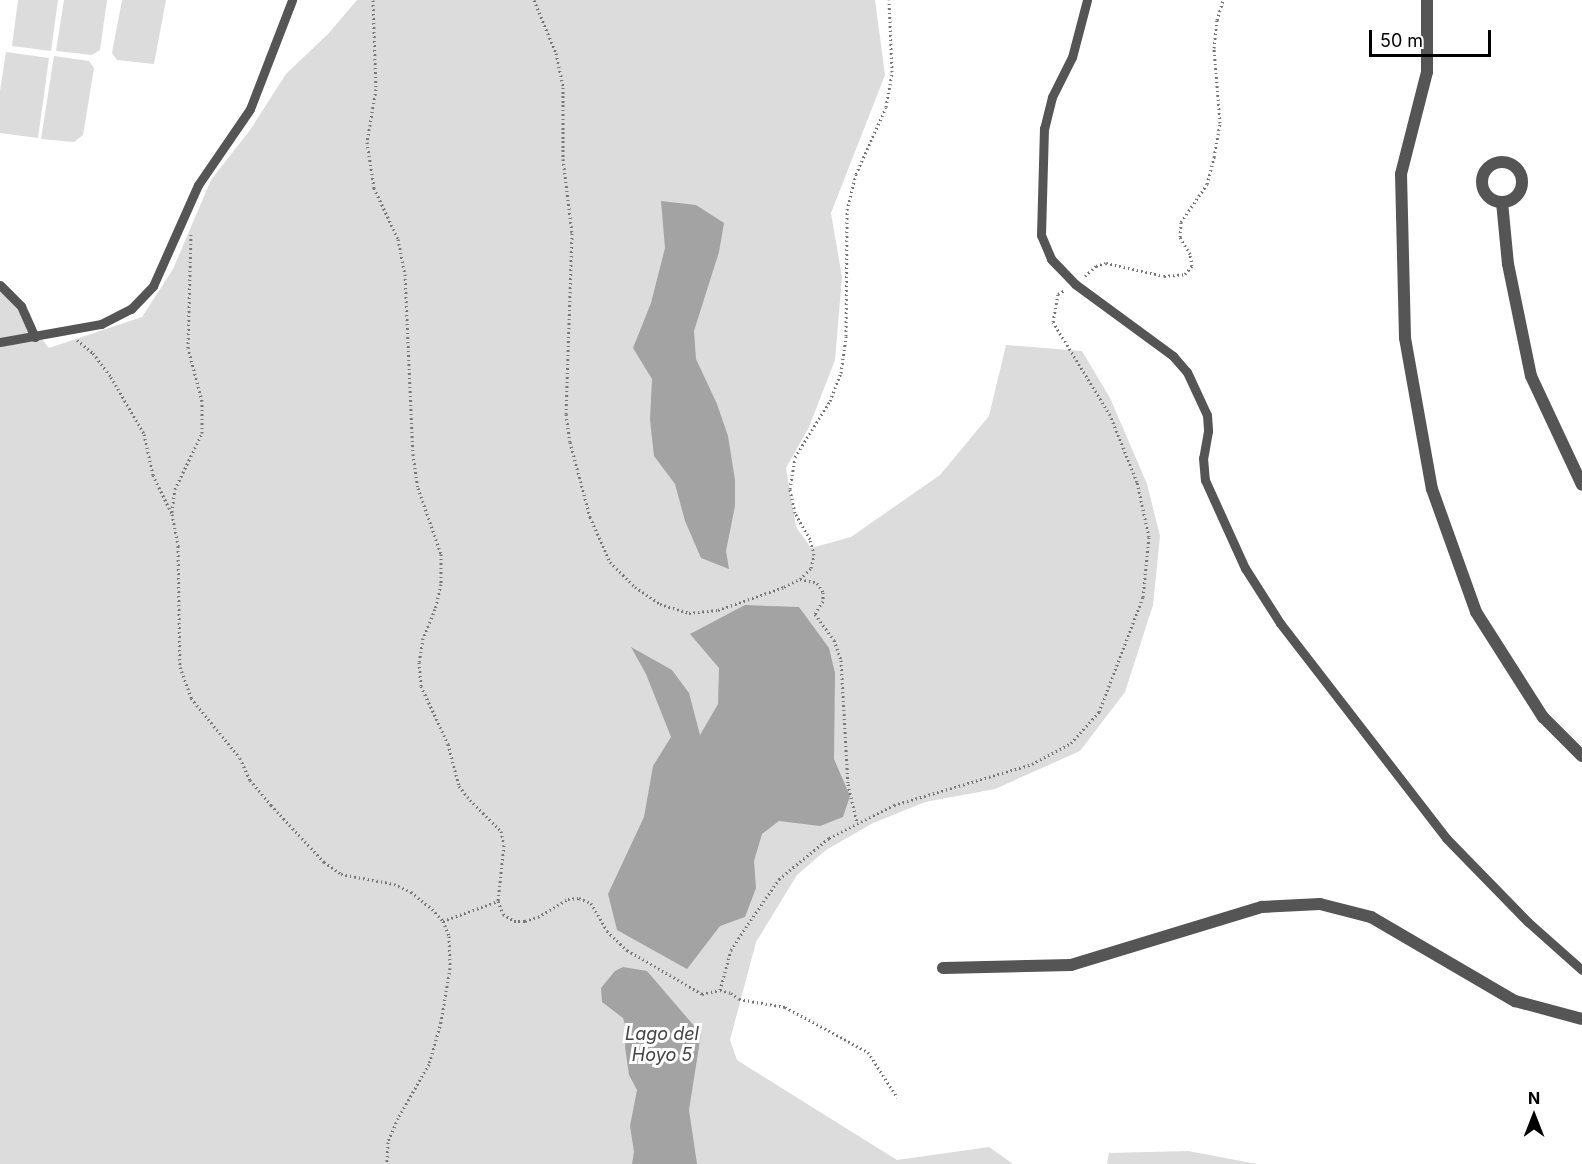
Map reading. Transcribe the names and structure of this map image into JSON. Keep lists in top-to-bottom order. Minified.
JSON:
{"water":["Lago del Hoyo 5"],"scale_bar":"50 m","north":"top"}
